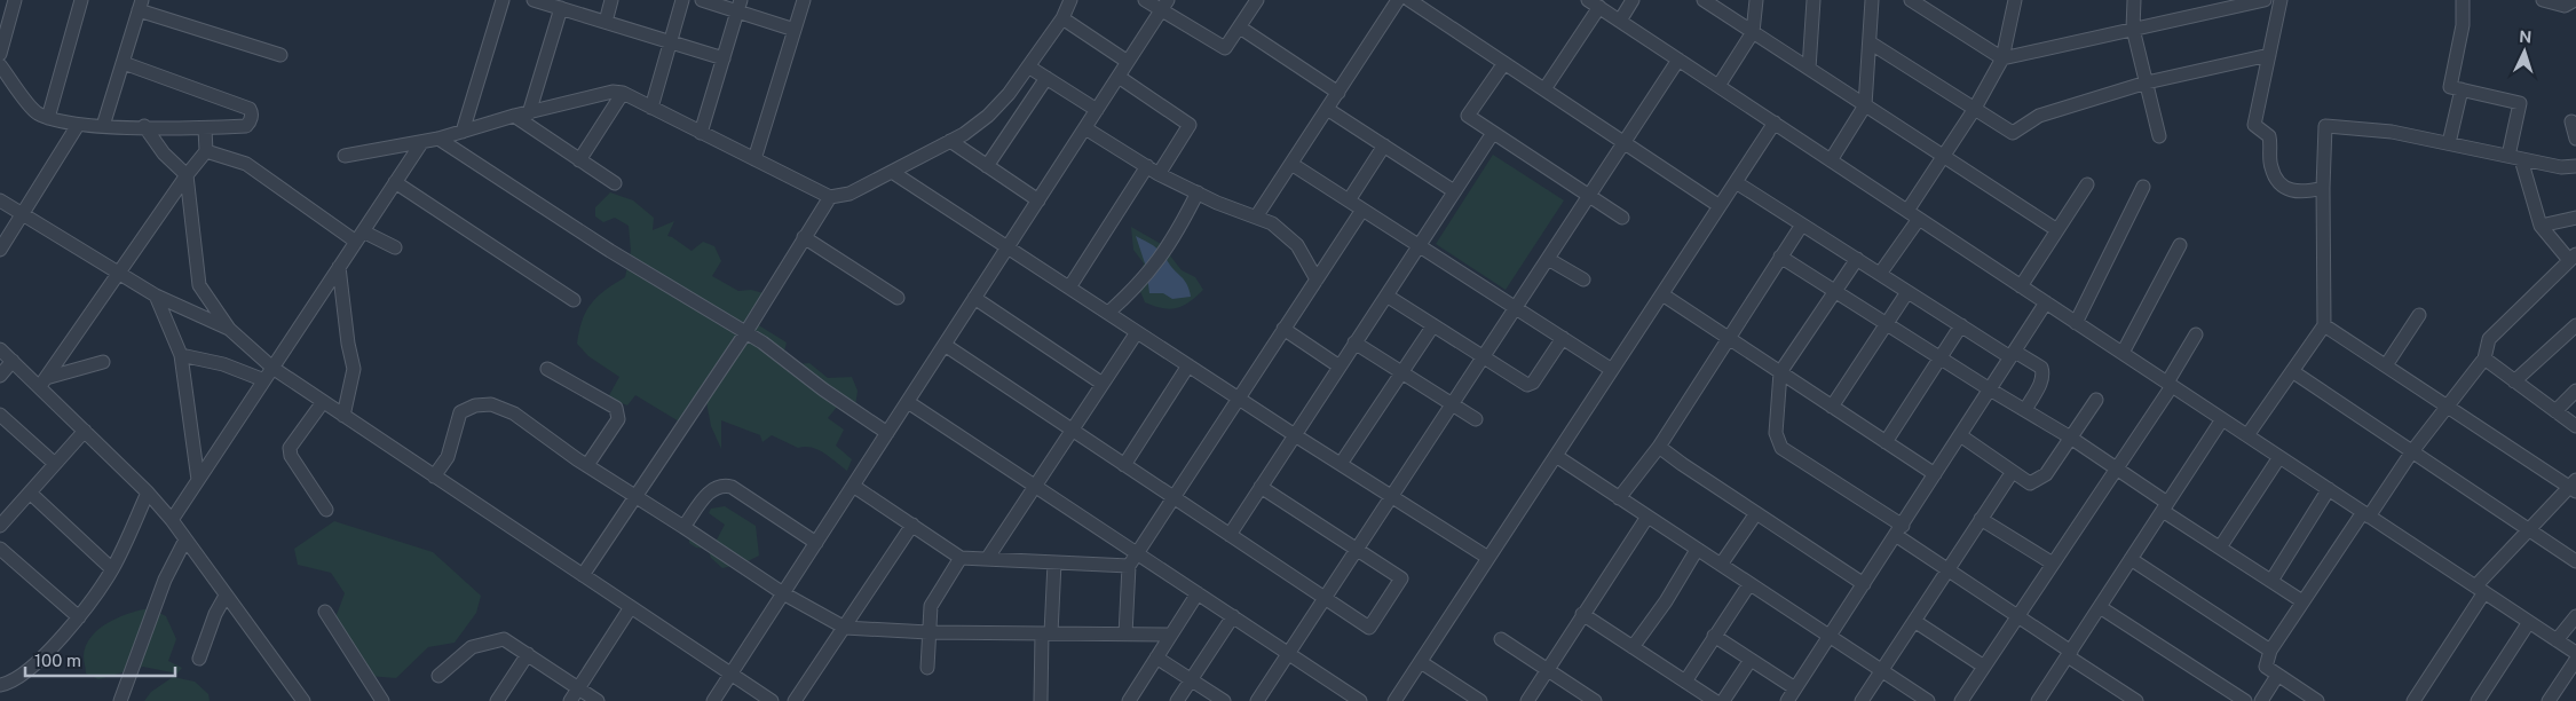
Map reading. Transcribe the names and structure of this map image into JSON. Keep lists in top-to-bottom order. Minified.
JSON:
{"scale_bar":"100 m","north":"top"}
